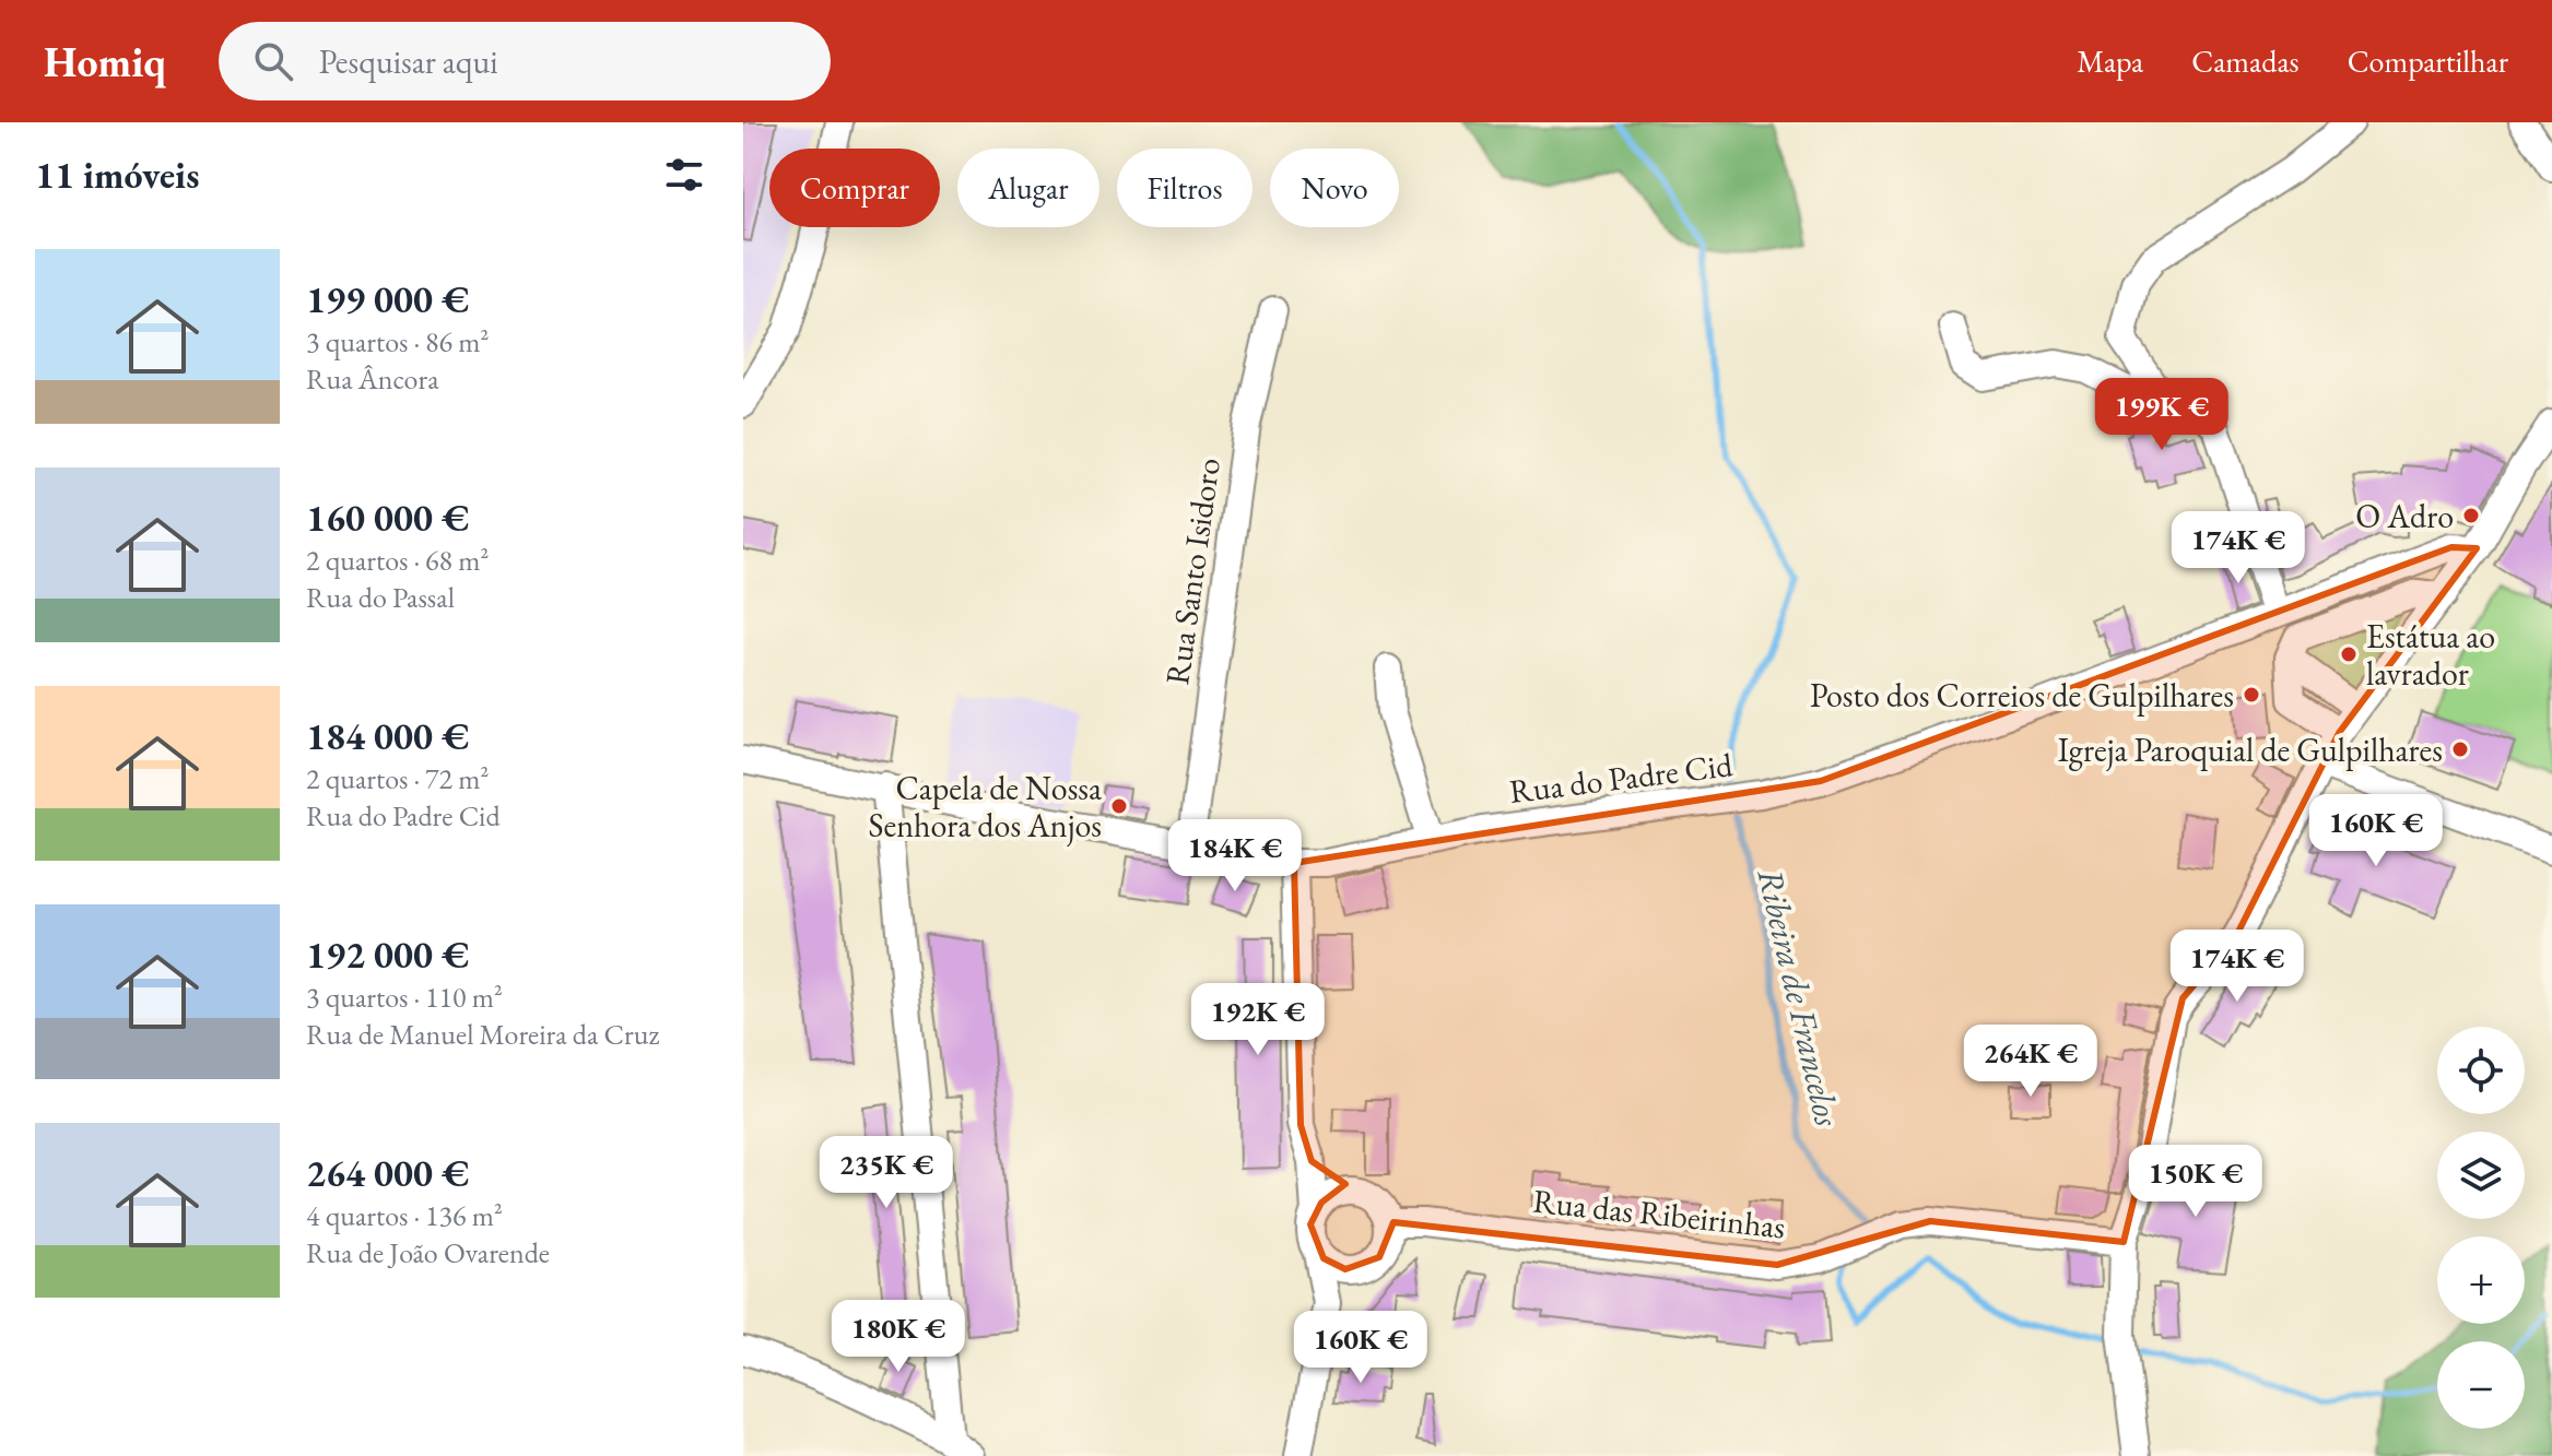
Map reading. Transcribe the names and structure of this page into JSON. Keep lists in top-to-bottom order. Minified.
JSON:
{"streets":{"street":["Rua Santo Isidoro","Rua do Padre Cid","Rua das Ribeirinhas"]},"crossings":[["Rua Santo Isidoro","Rua do Padre Cid"]],"water":["Ribeira de Francelos"],"places":["O Adro","Estátua ao lavrador","Posto dos Correios de Gulpilhares","Igreja Paroquial de Gulpilhares","Capela de Nossa Senhora dos Anjos"],"page":{"header":"Homiq","search":"Pesquisar aqui","nav":["Mapa","Camadas","Compartilhar"],"heading":"11 imóveis","chip":["Comprar","Alugar","Filtros","Novo"],"list":[{"name":"199 000 €","note":"3 quartos · 86 m² · Rua Âncora"},{"name":"160 000 €","note":"2 quartos · 68 m² · Rua do Passal"},{"name":"184 000 €","note":"2 quartos · 72 m² · Rua do Padre Cid"},{"name":"192 000 €","note":"3 quartos · 110 m² · Rua de Manuel Moreira da Cruz"},{"name":"264 000 €","note":"4 quartos · 136 m² · Rua de João Ovarende"}],"price":["199K €","174K €","160K €","184K €","174K €","192K €","264K €","235K €","150K €","180K €","160K €"],"map_buttons":["+","−"]}}
